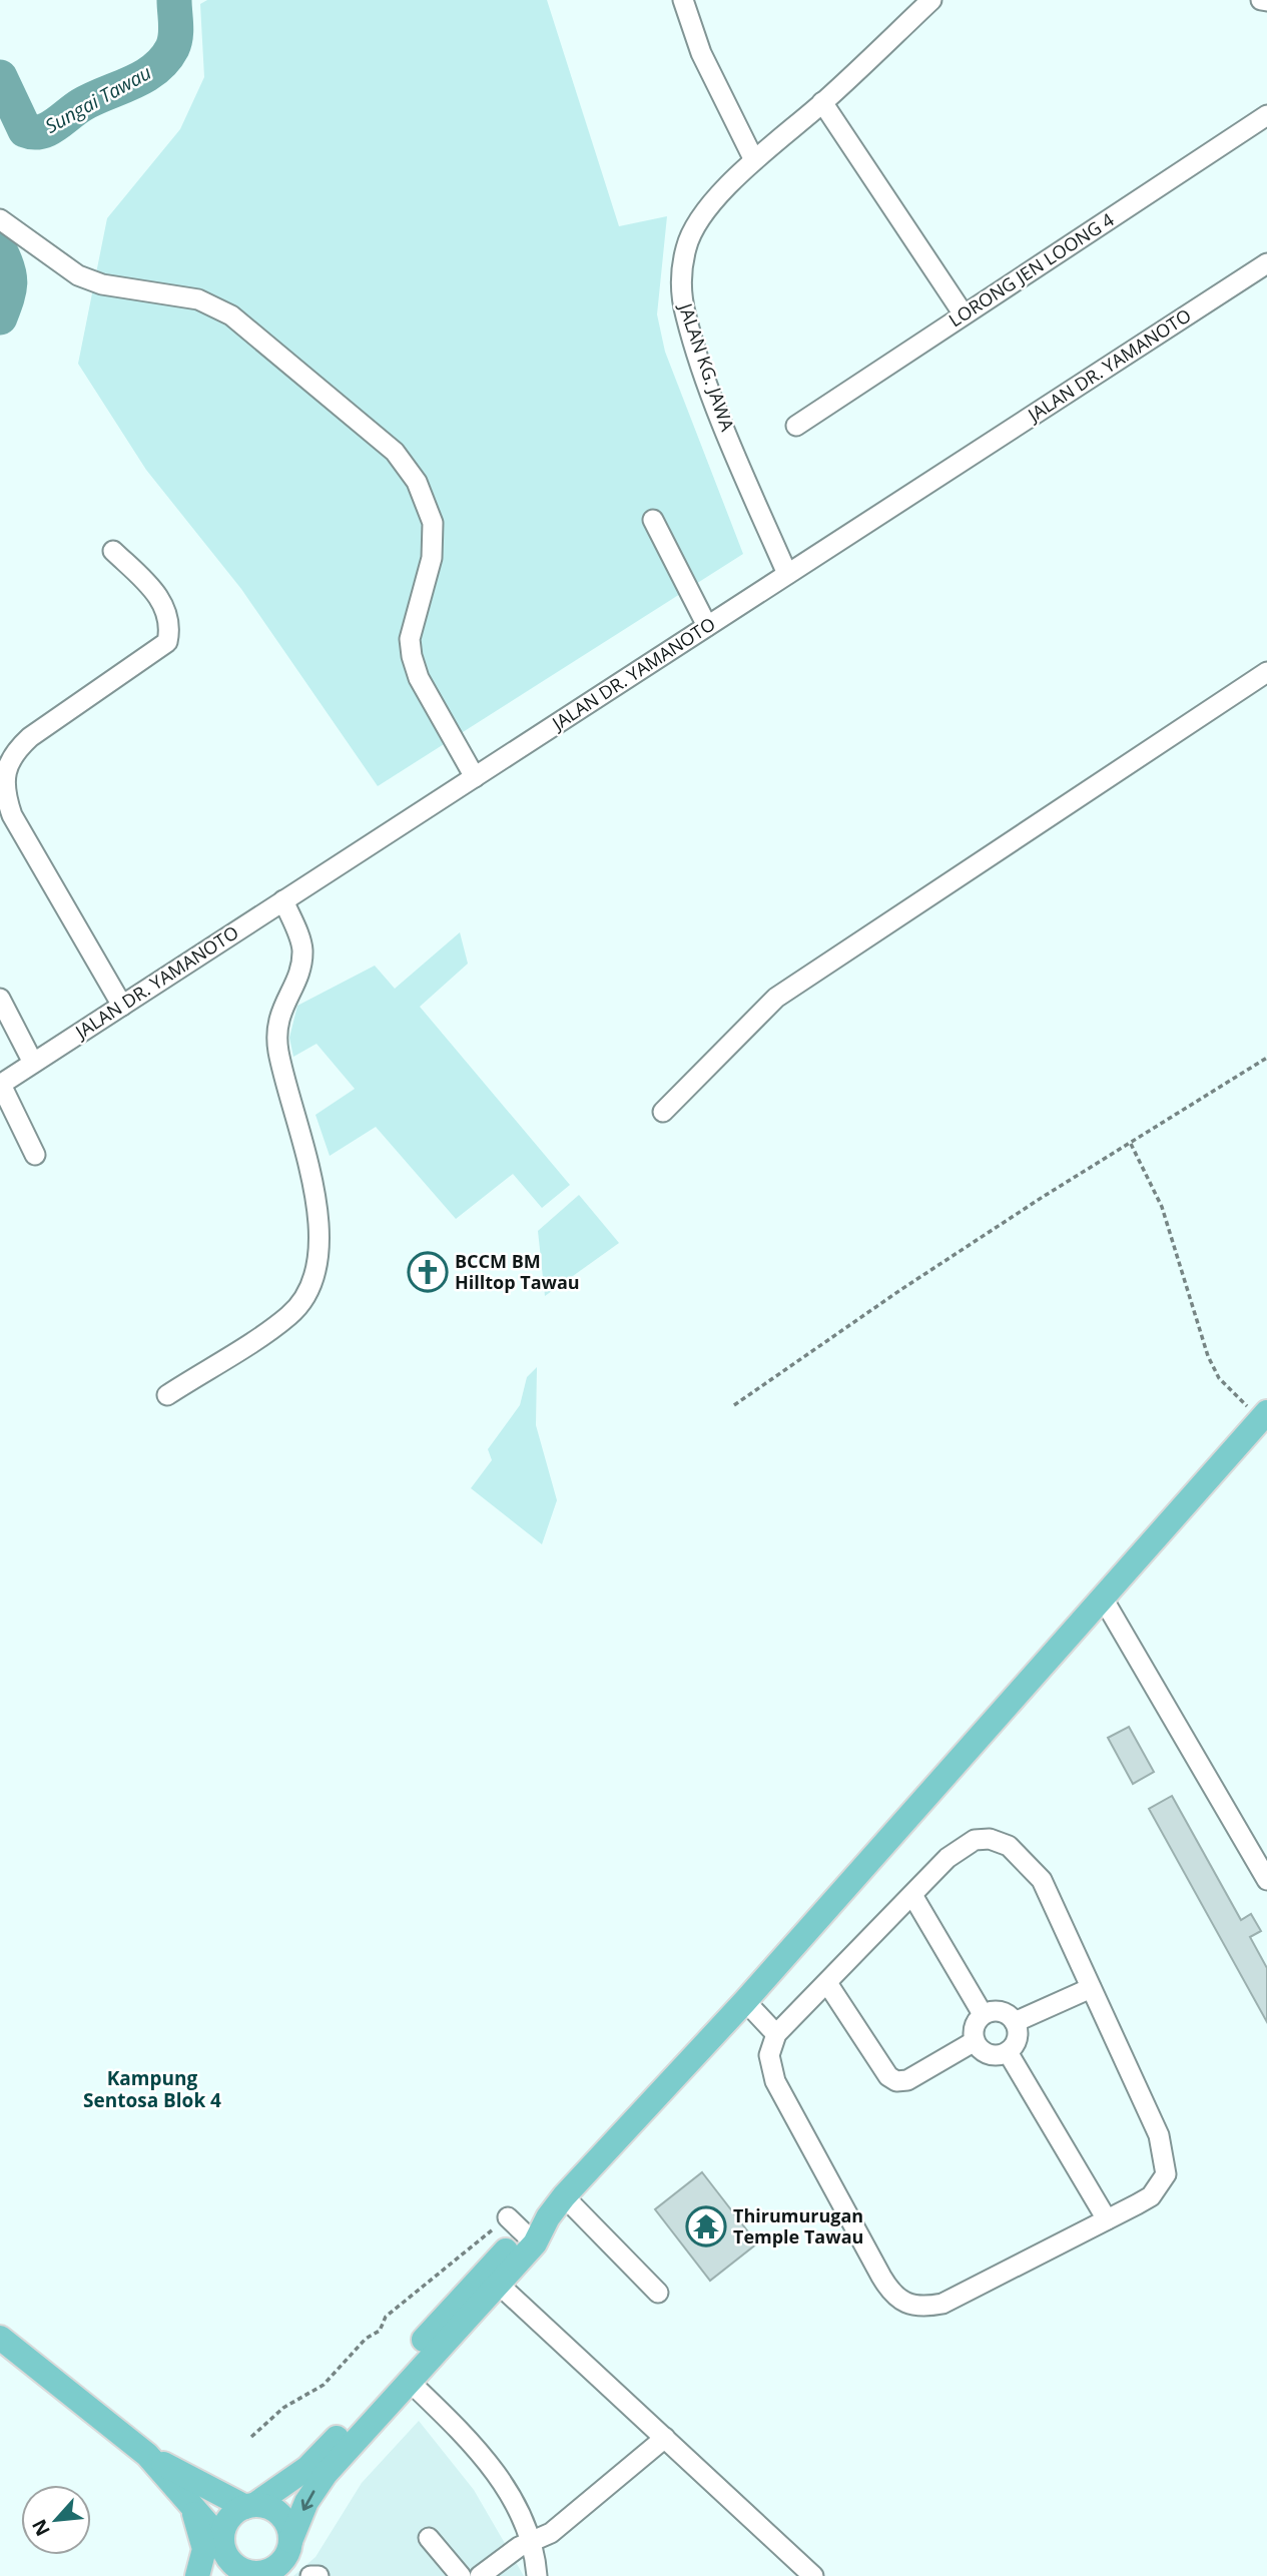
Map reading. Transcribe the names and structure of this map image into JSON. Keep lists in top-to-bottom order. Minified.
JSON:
{"streets":{"street":["LORONG JEN LOONG 4","JALAN DR. YAMANOTO","JALAN KG. JAWA"]},"crossings":[["JALAN DR. YAMANOTO","JALAN KG. JAWA"]],"districts":["Kampung Sentosa Blok 4"],"water":["Sungai Tawau"],"places":{"church":["BCCM BM Hilltop Tawau"],"temple":["Thirumurugan Temple Tawau"]},"north":"bottom left"}
